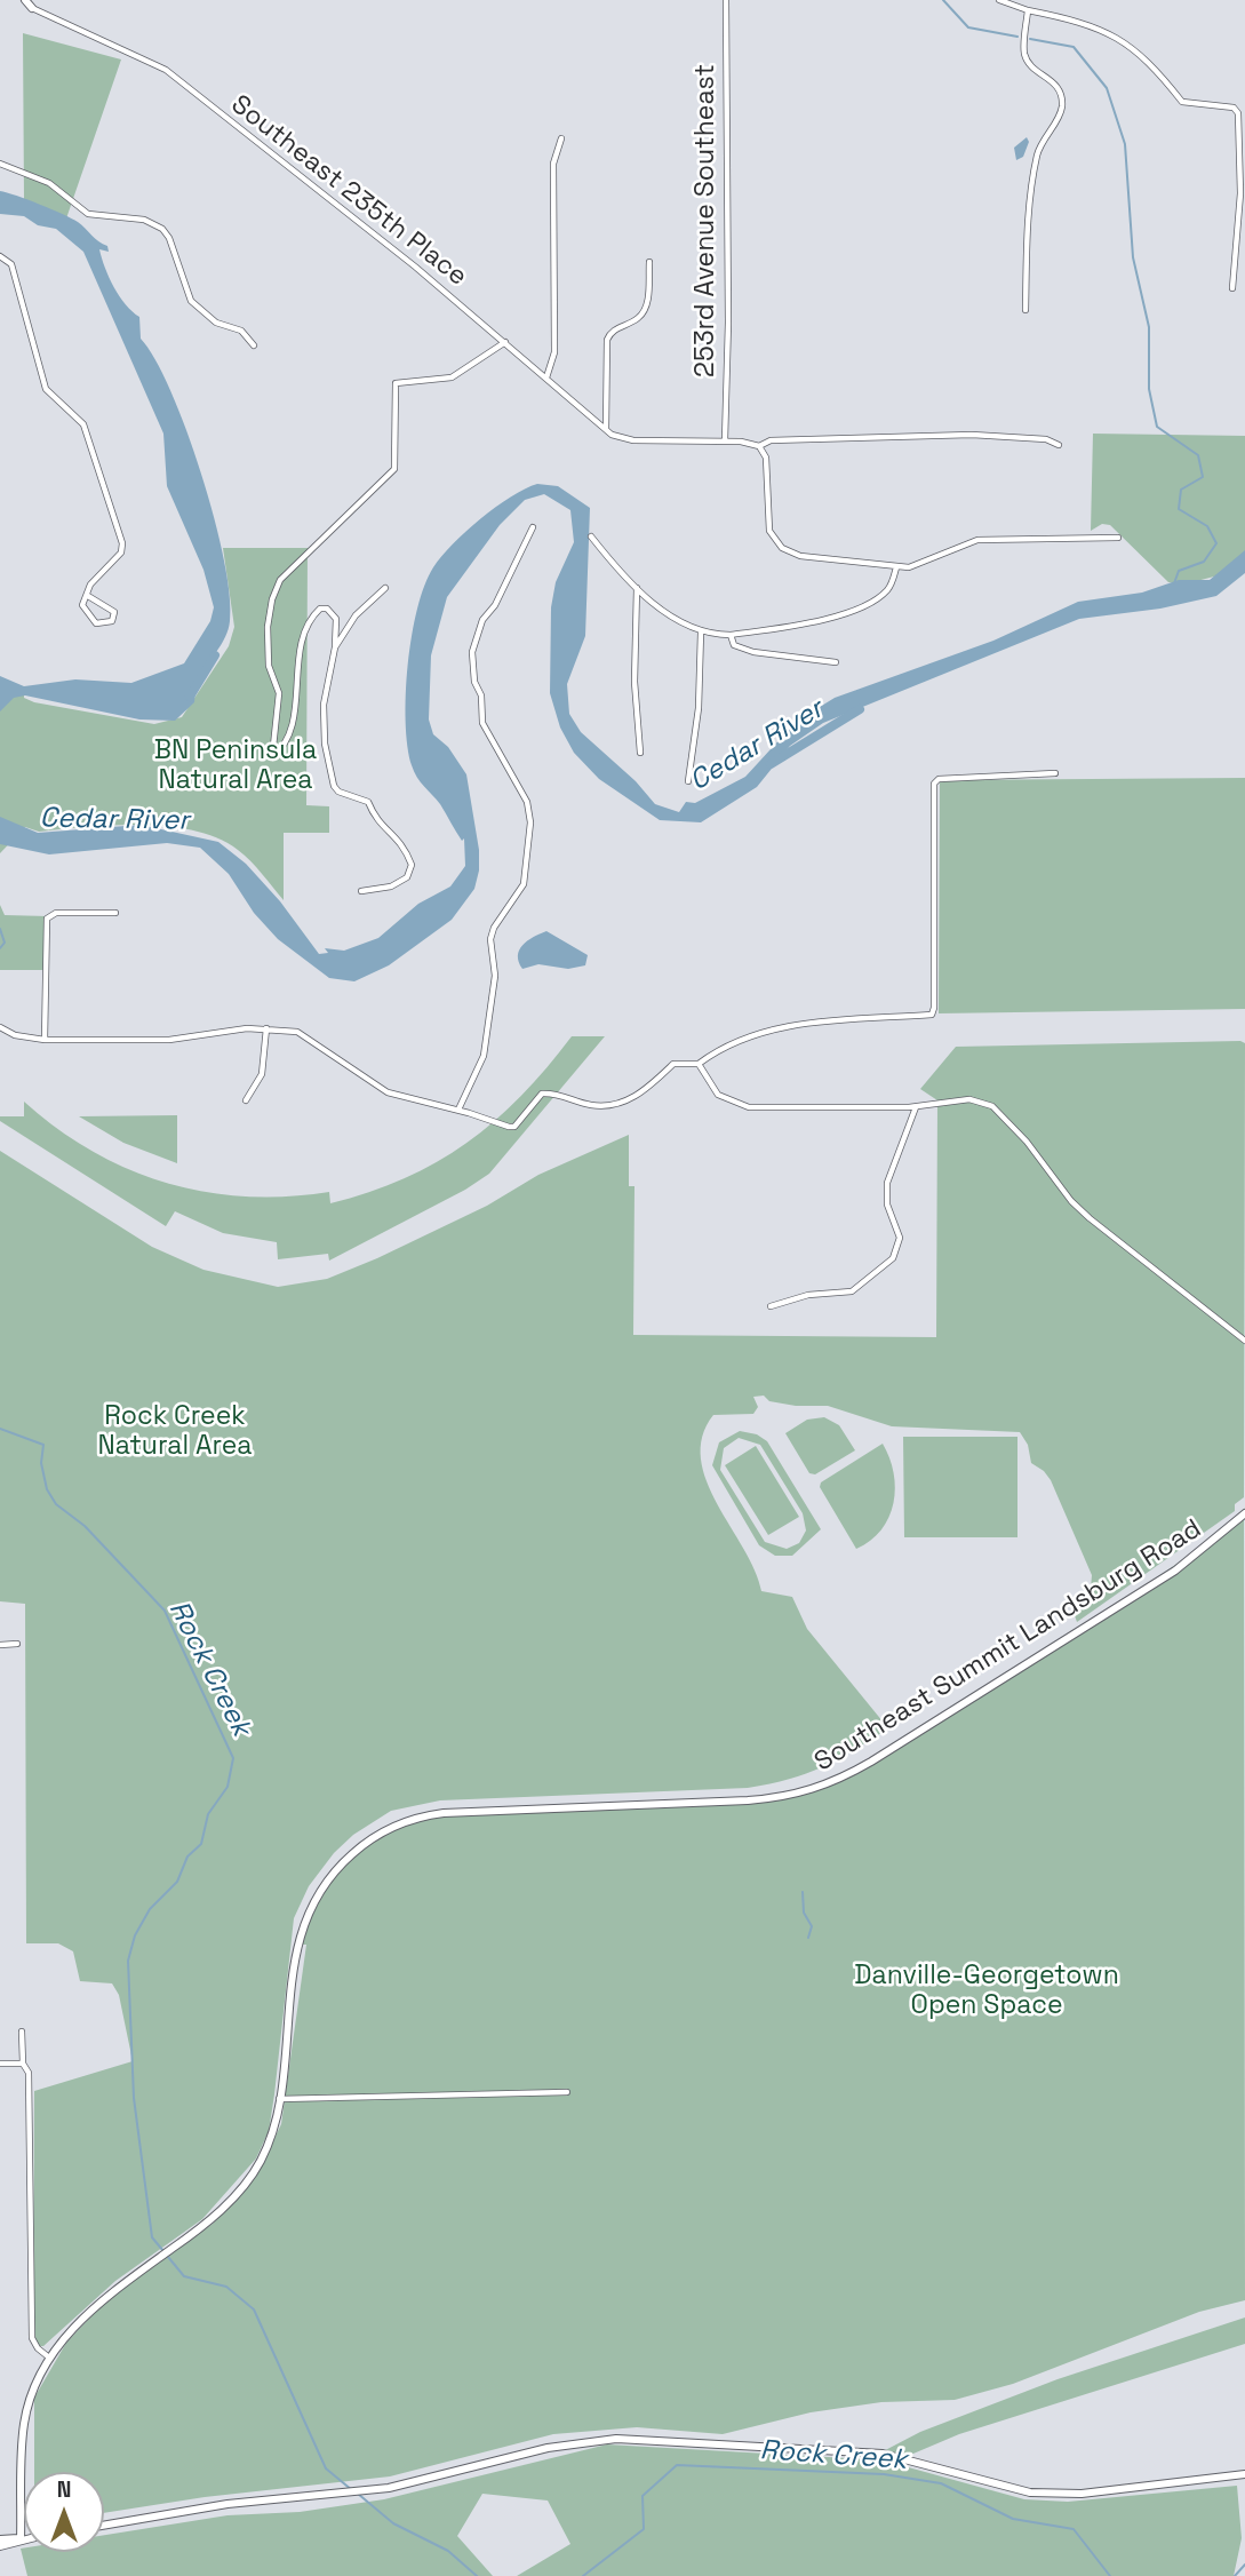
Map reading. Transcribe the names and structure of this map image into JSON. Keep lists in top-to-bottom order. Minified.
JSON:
{"streets":{"street":["Southeast 235th Place","253rd Avenue Southeast","Southeast Summit Landsburg Road"]},"crossings":[["Southeast 235th Place","253rd Avenue Southeast"]],"water":["Cedar River","Rock Creek"],"parks":["BN Peninsula Natural Area","Rock Creek Natural Area","Danville-Georgetown Open Space"],"north":"top"}
